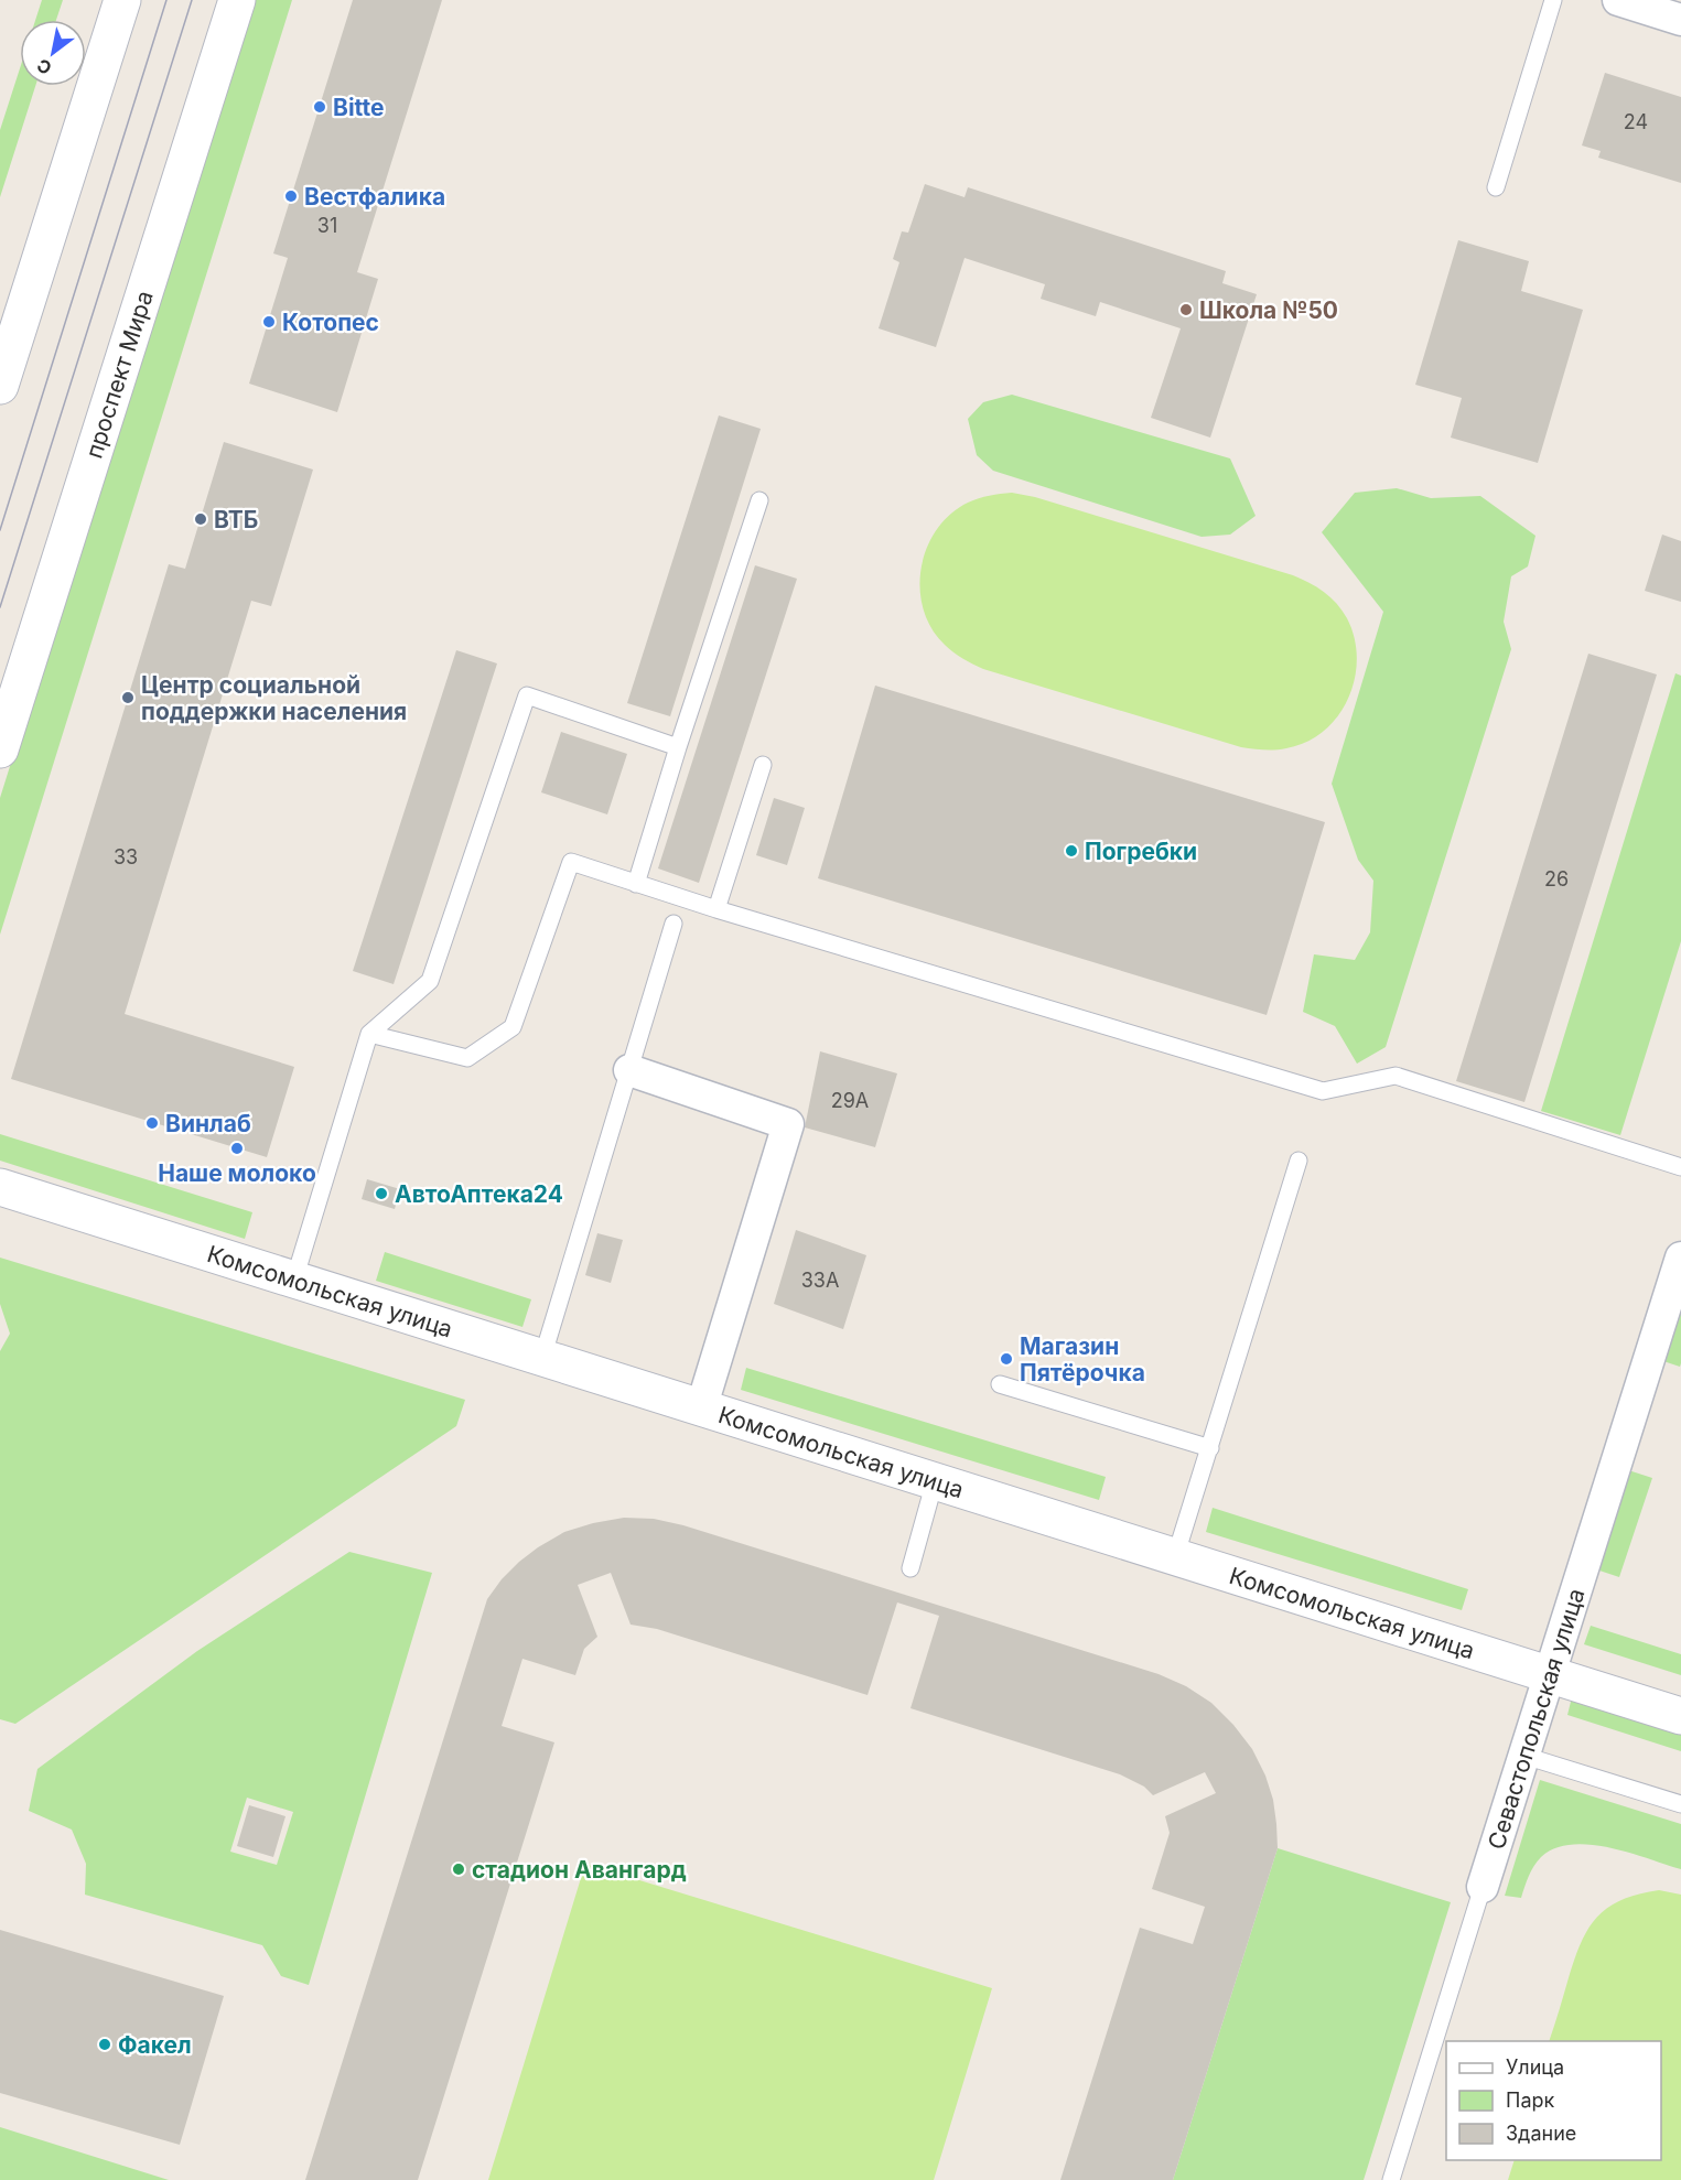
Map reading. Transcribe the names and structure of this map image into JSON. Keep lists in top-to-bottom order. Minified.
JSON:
{"streets":{"street":["проспект Мира","Комсомольская улица","Севастопольская улица"]},"crossings":[["Комсомольская улица","Севастопольская улица"]],"places":["Bitte","Вестфалика","Школа №50","Котопес","ВТБ","Центр социальной поддержки населения","Погребки","Винлаб","Наше молоко","АвтоАптека24","Магазин Пятёрочка","стадион Авангард","Факел"],"house_numbers":["24","31","33","26","29А","33А"],"legend":["Улица","Парк","Здание"],"north":"bottom left"}
